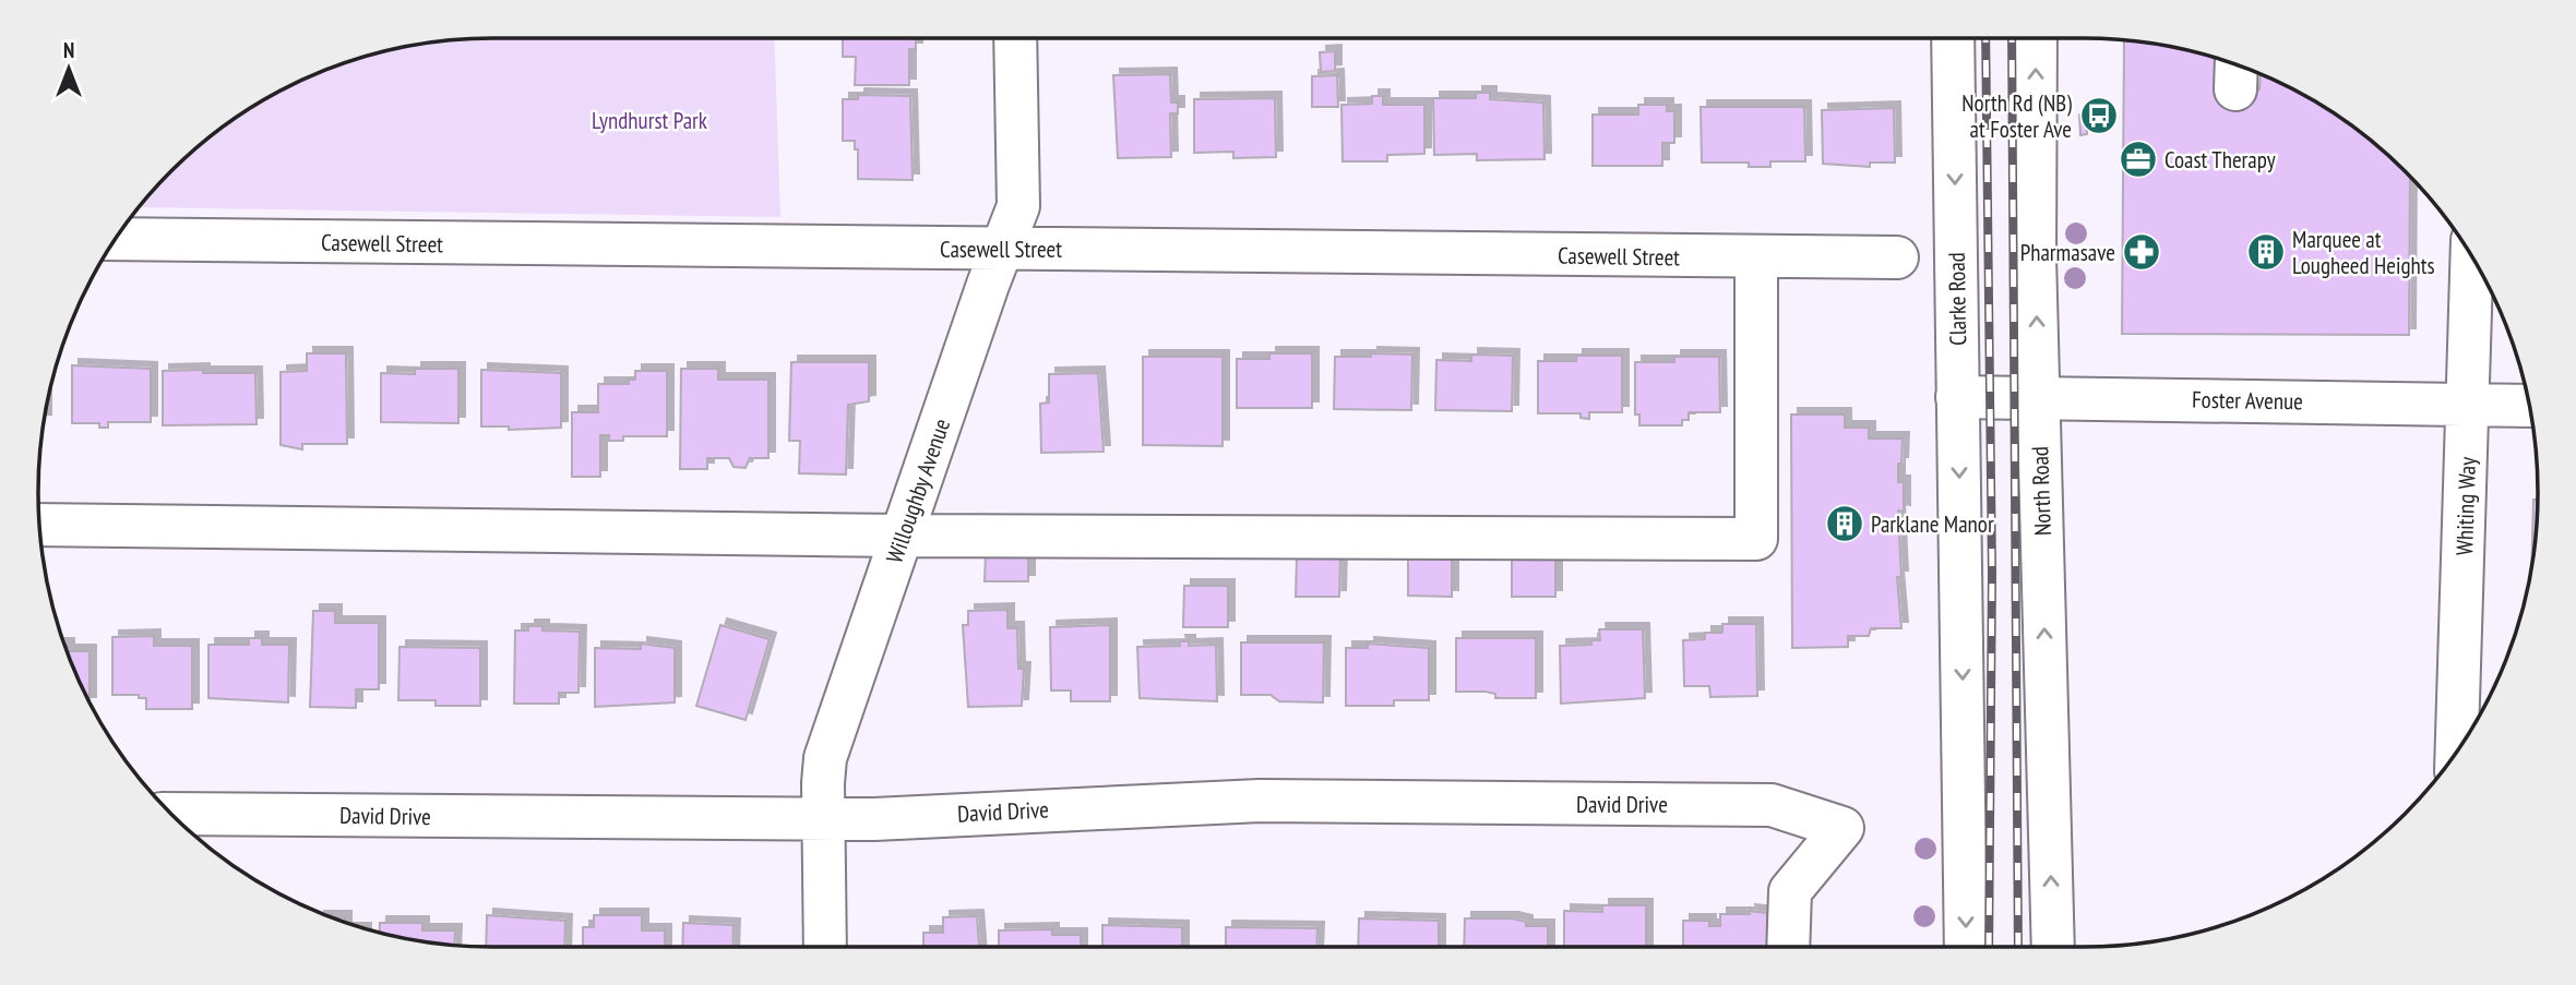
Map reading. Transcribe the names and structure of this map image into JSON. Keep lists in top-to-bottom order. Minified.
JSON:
{"streets":{"street":["Casewell Street","Clarke Road","Foster Avenue","Willoughby Avenue","North Road","Whiting Way","David Drive"]},"crossings":[["Casewell Street","Willoughby Avenue"],["Clarke Road","Foster Avenue"],["Foster Avenue","North Road"],["Foster Avenue","Whiting Way"],["Willoughby Avenue","David Drive"]],"one_way":["Clarke Road","North Road"],"parks":["Lyndhurst Park"],"places":{"bus stop":["North Rd (NB) at Foster Ave"],"office":["Coast Therapy"],"pharmacy":["Pharmasave"],"building":["Marquee at Lougheed Heights","Parklane Manor"]},"north":"top"}
